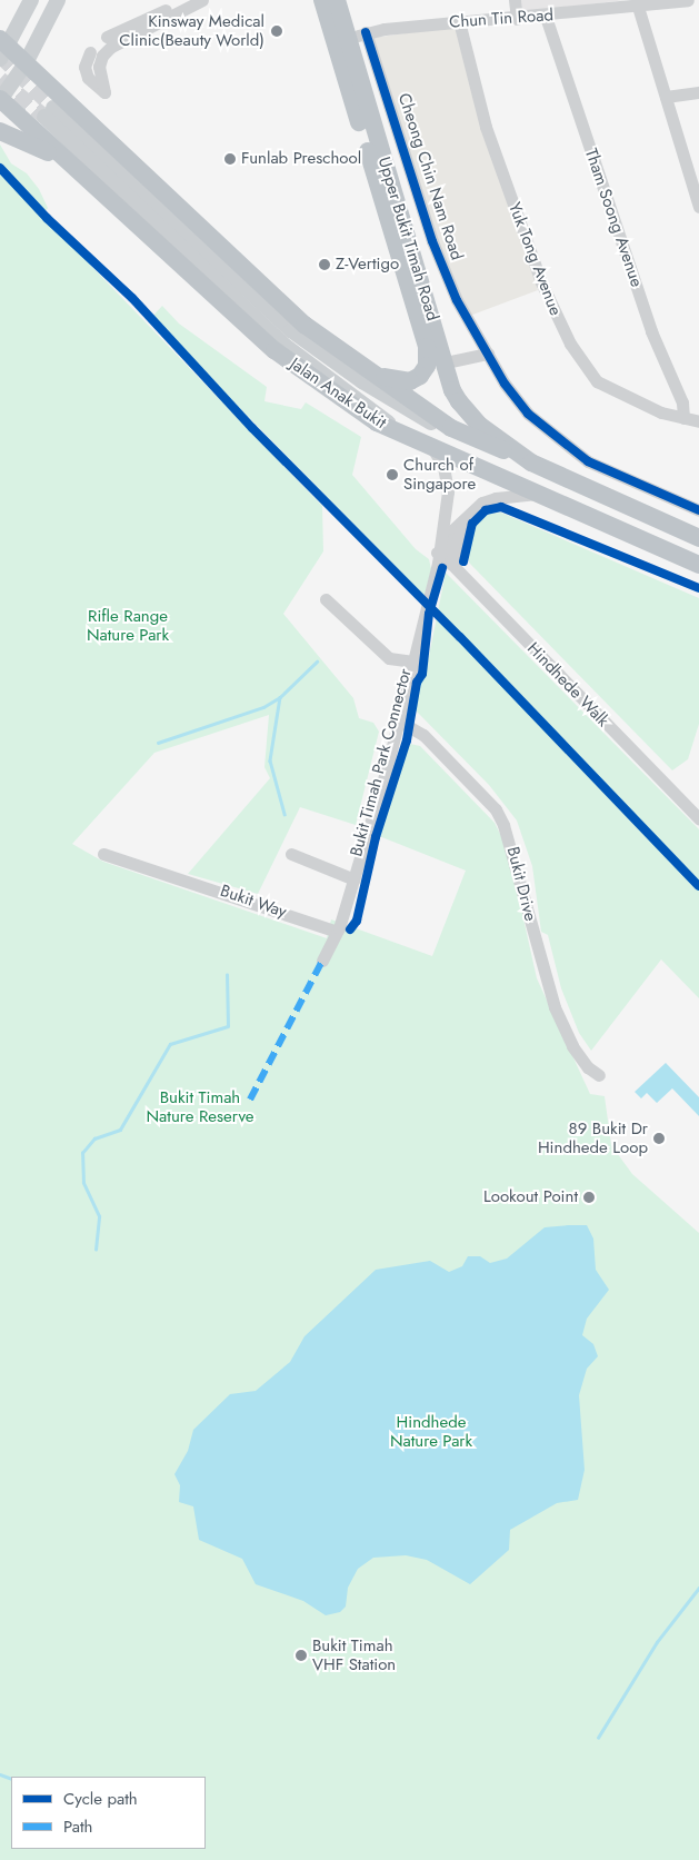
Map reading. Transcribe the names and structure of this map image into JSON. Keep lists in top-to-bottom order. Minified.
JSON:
{"streets":{"highway":["Upper Bukit Timah Road","Jalan Anak Bukit"],"street":["Chun Tin Road","Cheong Chin Nam Road","Tham Soong Avenue","Yuk Tong Avenue","Hindhede Walk","Bukit Drive","Bukit Way"],"cycle path":["Bukit Timah Park Connector"]},"crossings":[["Chun Tin Road","Cheong Chin Nam Road"],["Chun Tin Road","Tham Soong Avenue"],["Chun Tin Road","Upper Bukit Timah Road"],["Chun Tin Road","Yuk Tong Avenue"],["Tham Soong Avenue","Yuk Tong Avenue"],["Upper Bukit Timah Road","Jalan Anak Bukit"]],"parks":["Rifle Range Nature Park","Bukit Timah Nature Reserve","Hindhede Nature Park"],"places":["Kinsway Medical Clinic(Beauty World)","Funlab Preschool","Z-Vertigo","Church of Singapore","89 Bukit Dr Hindhede Loop","Lookout Point","Bukit Timah VHF Station"],"legend":["Cycle path","Path"]}
